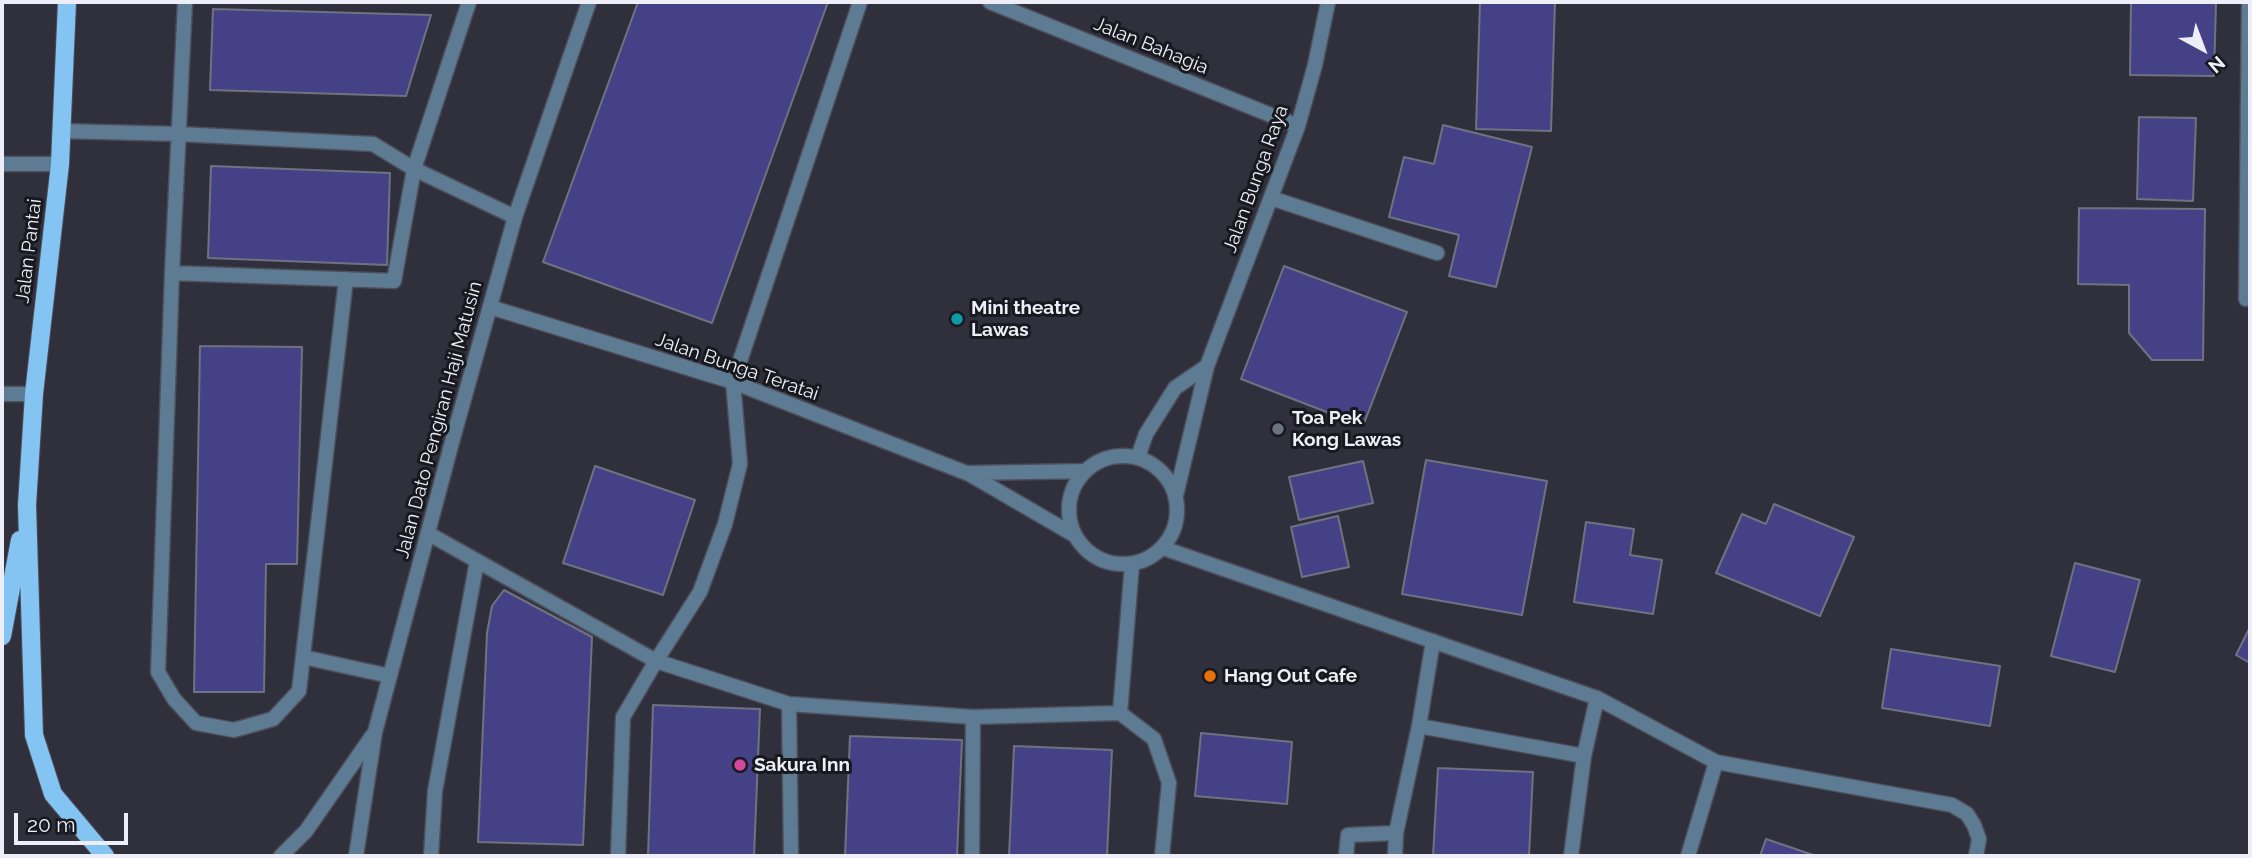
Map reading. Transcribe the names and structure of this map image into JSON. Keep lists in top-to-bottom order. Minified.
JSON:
{"streets":{"main road":["Jalan Pantai"],"street":["Jalan Bahagia","Jalan Bunga Raya","Jalan Bunga Teratai","Jalan Dato Pengiran Haji Matusin"]},"crossings":[["Jalan Bahagia","Jalan Bunga Raya"],["Jalan Bunga Teratai","Jalan Dato Pengiran Haji Matusin"]],"places":["Mini theatre Lawas","Toa Pek Kong Lawas","Hang Out Cafe","Sakura Inn"],"scale_bar":"20 m","north":"bottom right"}
